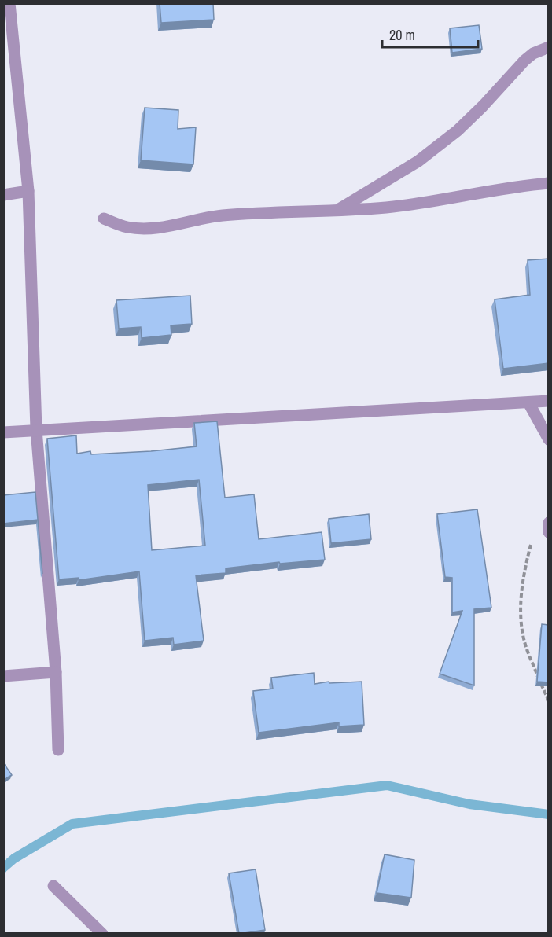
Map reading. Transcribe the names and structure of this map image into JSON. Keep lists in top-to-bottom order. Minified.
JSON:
{"scale_bar":"20 m"}
